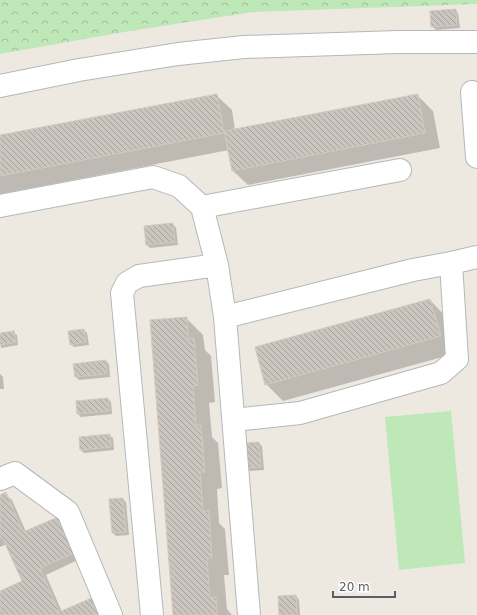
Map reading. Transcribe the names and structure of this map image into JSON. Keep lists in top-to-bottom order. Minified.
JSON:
{"scale_bar":"20 m"}
